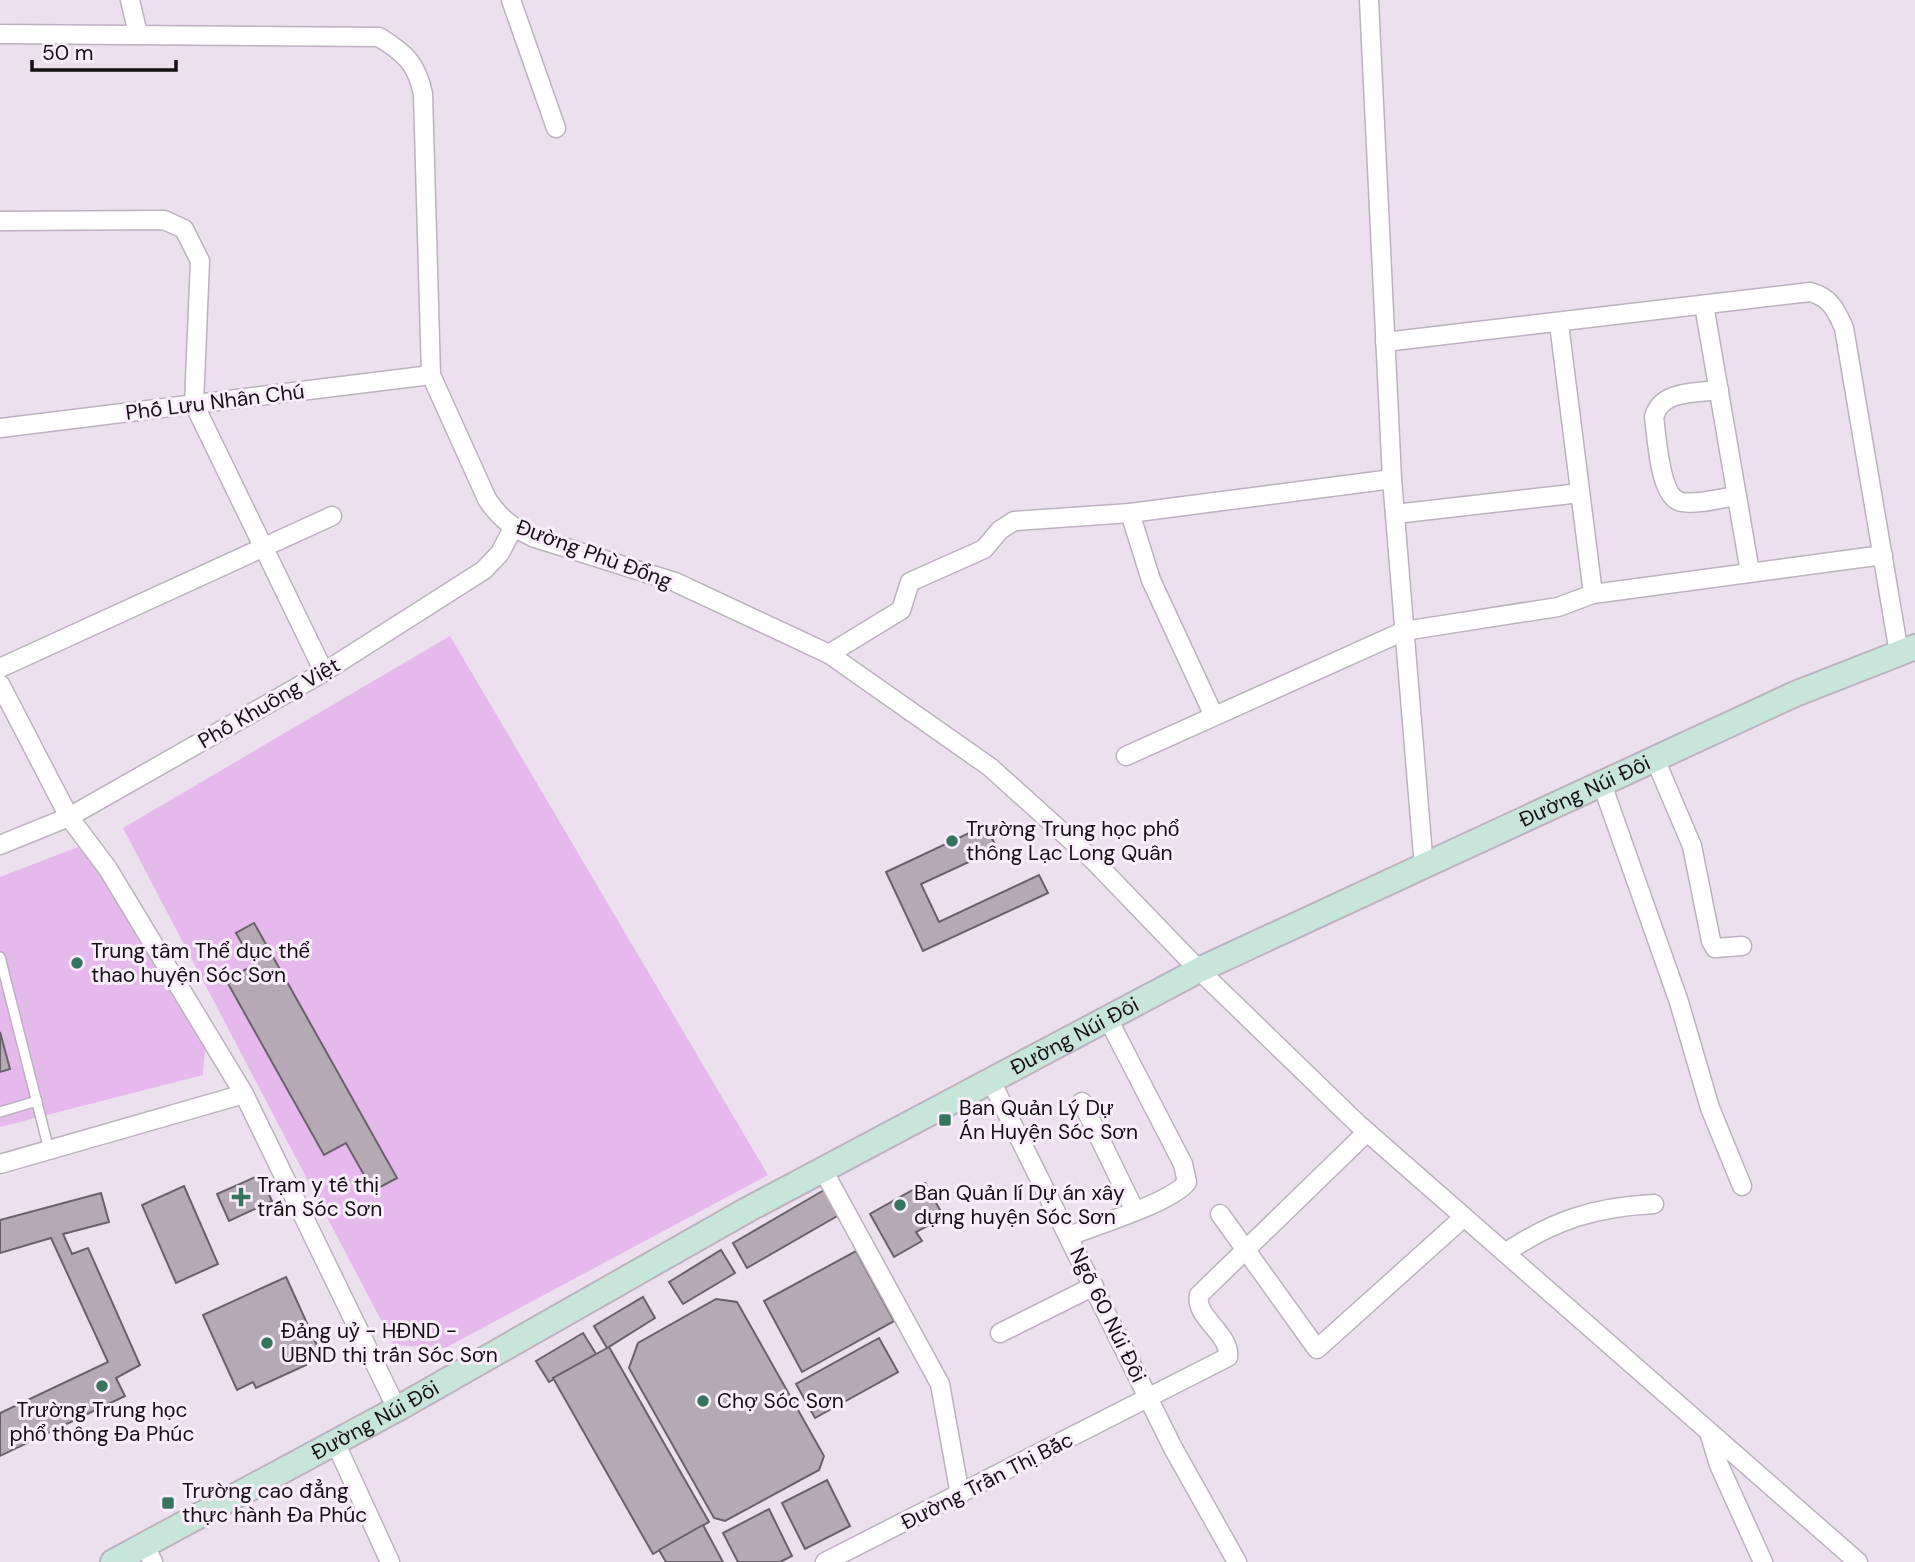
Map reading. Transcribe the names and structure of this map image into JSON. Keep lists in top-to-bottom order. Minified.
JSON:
{"streets":{"main road":["Đường Núi Đôi"],"street":["Phố Lưu Nhân Chú","Đường Phù Đổng","Phố Khuông Việt","Ngõ 60 Núi Đôi","Đường Trần Thị Bắc"]},"crossings":[["Phố Lưu Nhân Chú","Đường Phù Đổng"],["Đường Phù Đổng","Phố Khuông Việt"],["Đường Phù Đổng","Đường Núi Đôi"],["Đường Núi Đôi","Ngõ 60 Núi Đôi"],["Ngõ 60 Núi Đôi","Đường Trần Thị Bắc"]],"places":{"other":["Trường Trung học phổ thông Lạc Long Quân","Trung tâm Thể dục thể thao huyện Sóc Sơn","Ban Quản lí Dự án xây dựng huyện Sóc Sơn","Đảng uỷ - HĐND - UBND thị trấn Sóc Sơn","Trường Trung học phổ thông Đa Phúc","Chợ Sóc Sơn"],"transit":["Ban Quản Lý Dự Án Huyện Sóc Sơn","Trường cao đẳng thực hành Đa Phúc"],"health":["Trạm y tế thị trấn Sóc Sơn"]},"scale_bar":"50 m"}
